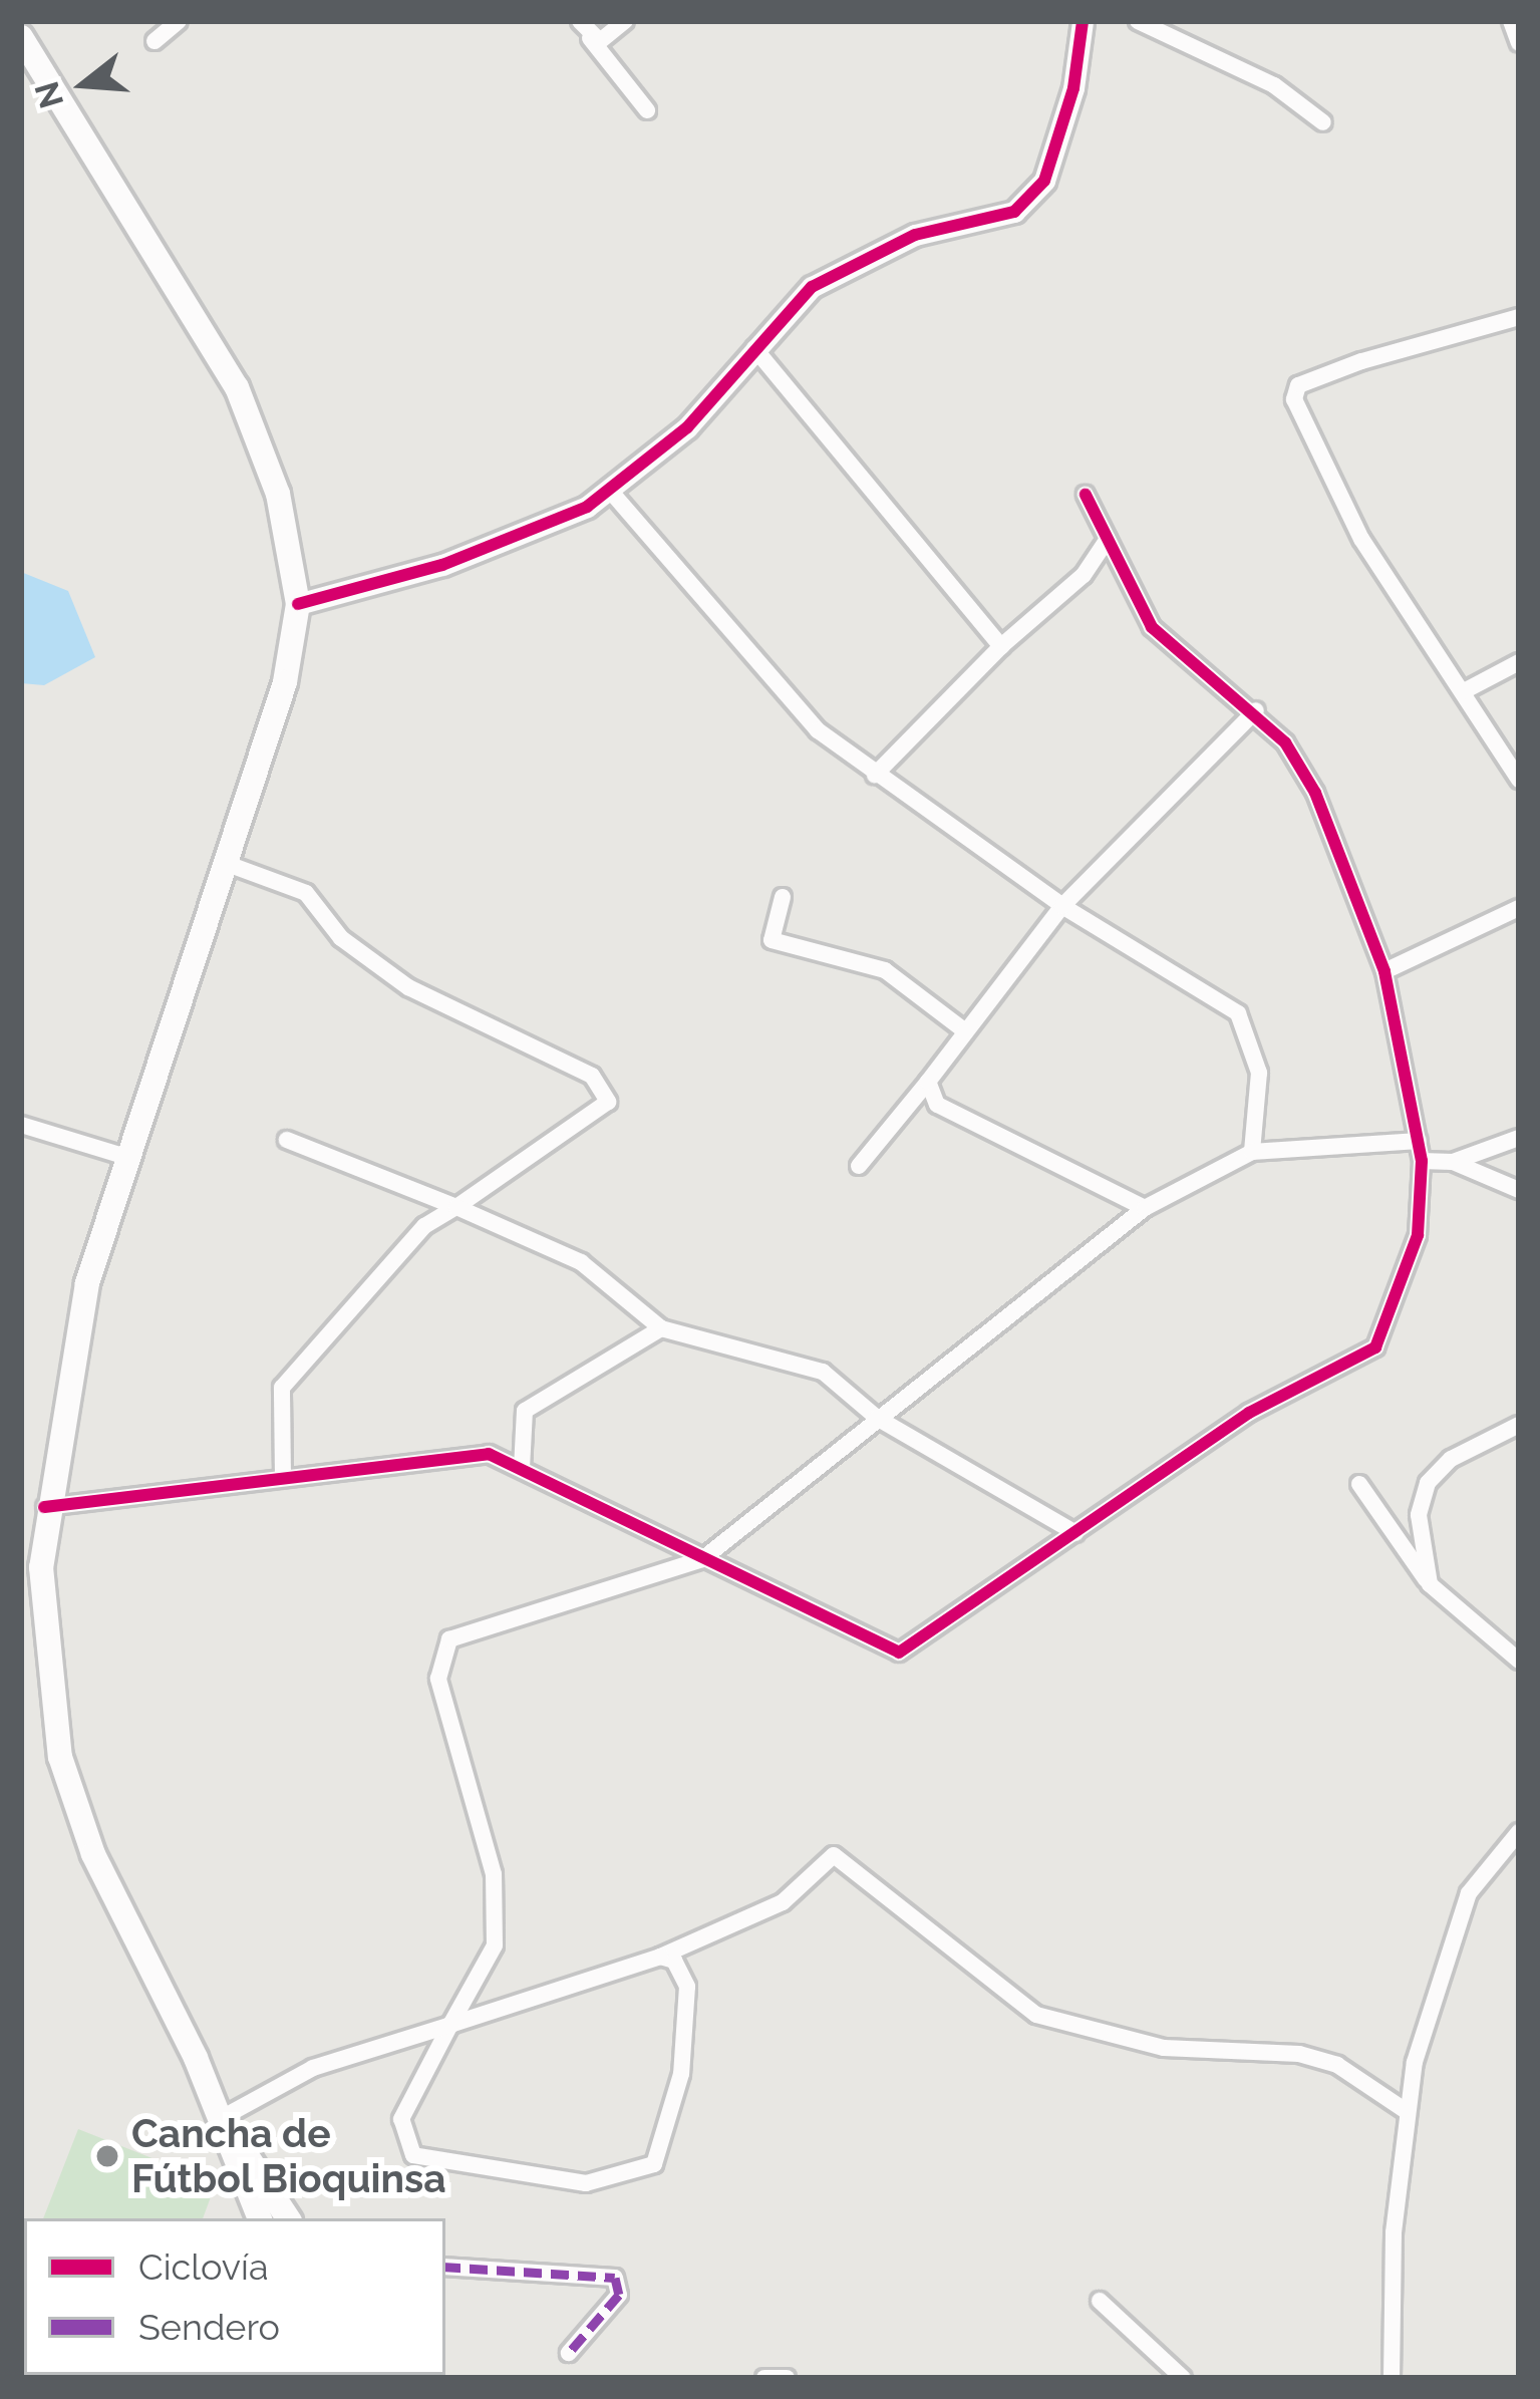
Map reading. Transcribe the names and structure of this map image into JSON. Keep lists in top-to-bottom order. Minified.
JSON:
{"places":["Cancha de Fútbol Bioquinsa"],"legend":["Ciclovía","Sendero"],"north":"left"}
